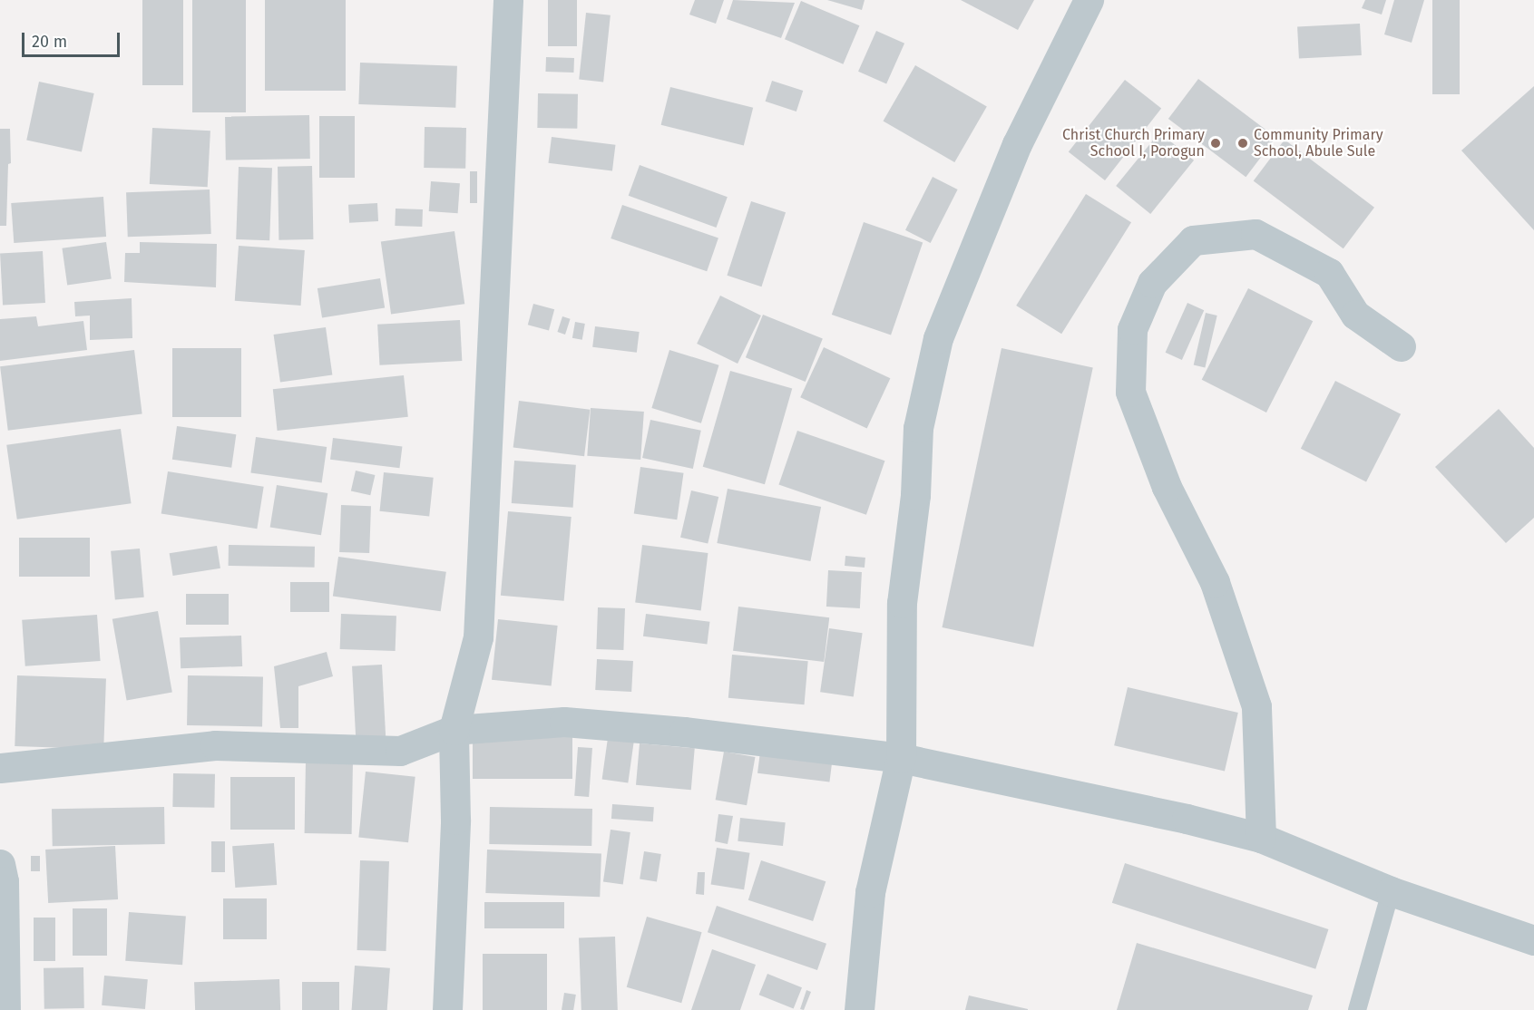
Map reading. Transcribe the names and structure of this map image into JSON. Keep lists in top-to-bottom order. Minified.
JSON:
{"places":["Christ Church Primary School I, Porogun","Community Primary School, Abule Sule"],"scale_bar":"20 m"}
